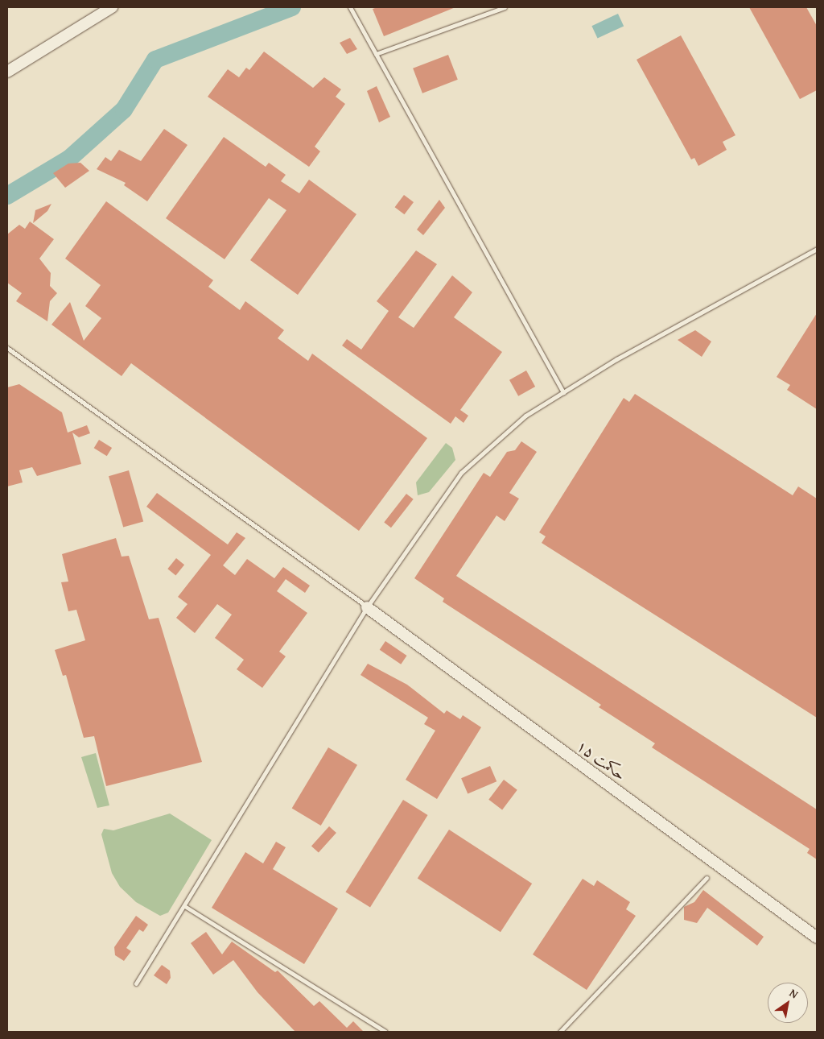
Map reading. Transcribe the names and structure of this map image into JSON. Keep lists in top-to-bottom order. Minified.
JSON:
{"streets":{"street":["حکمت ۱۵"]},"north":"top right"}
